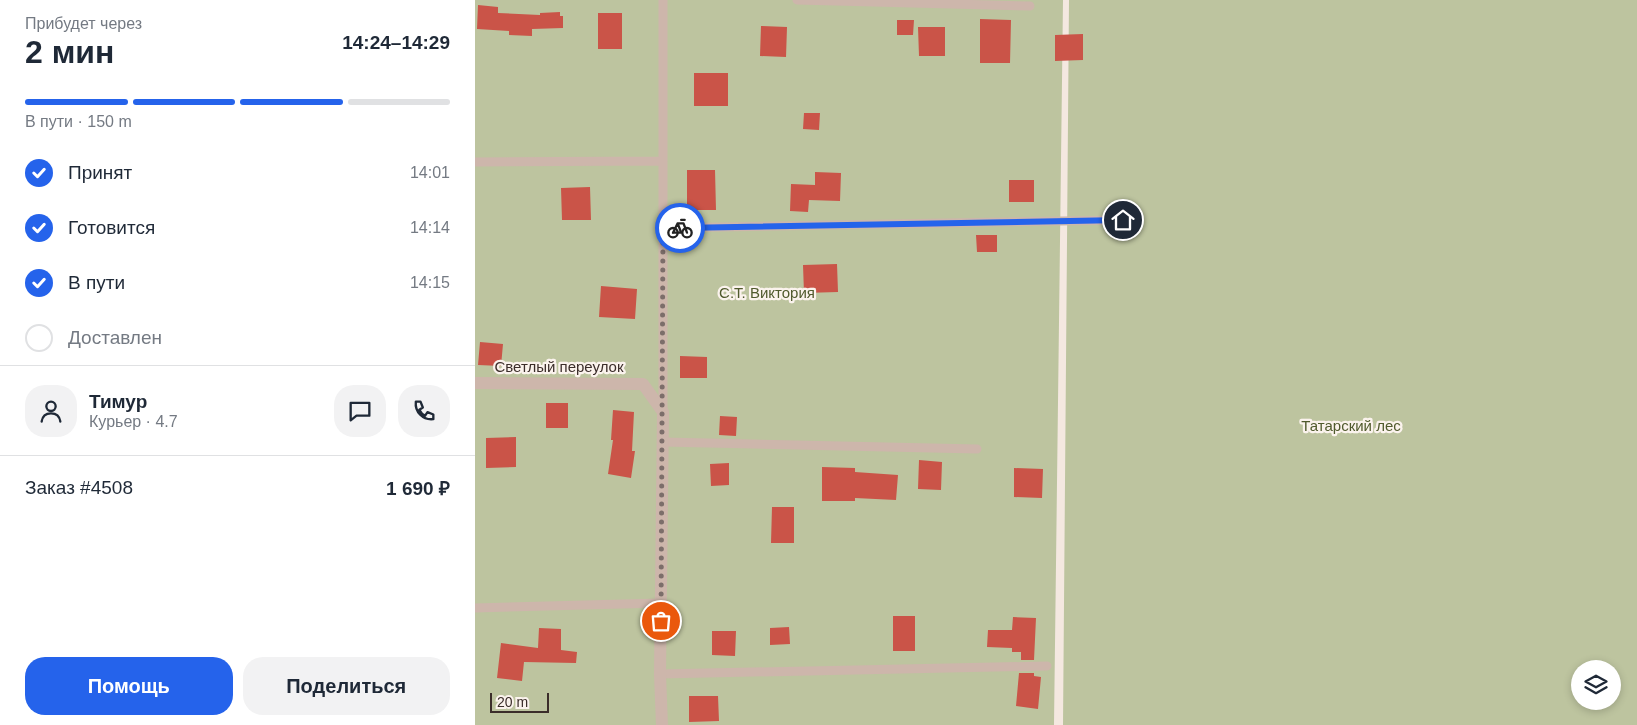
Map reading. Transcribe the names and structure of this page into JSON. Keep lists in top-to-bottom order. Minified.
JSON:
{"streets":{"street":["Светлый переулок"]},"parks":["С.Т. Виктория","Татарский лес"],"scale_bar":"20 m","page":{"heading":["2 мин","Прибудет через","14:24–14:29"],"panel":["Тимур","Курьер · 4.7","Заказ #4508","1 690 ₽"],"bar":"В пути · 150 m","list":[["Принят","14:01"],["Готовится","14:14"],["В пути","14:15"],"Доставлен"],"buttons":["Помощь","Поделиться"],"scale":"20 m"}}
